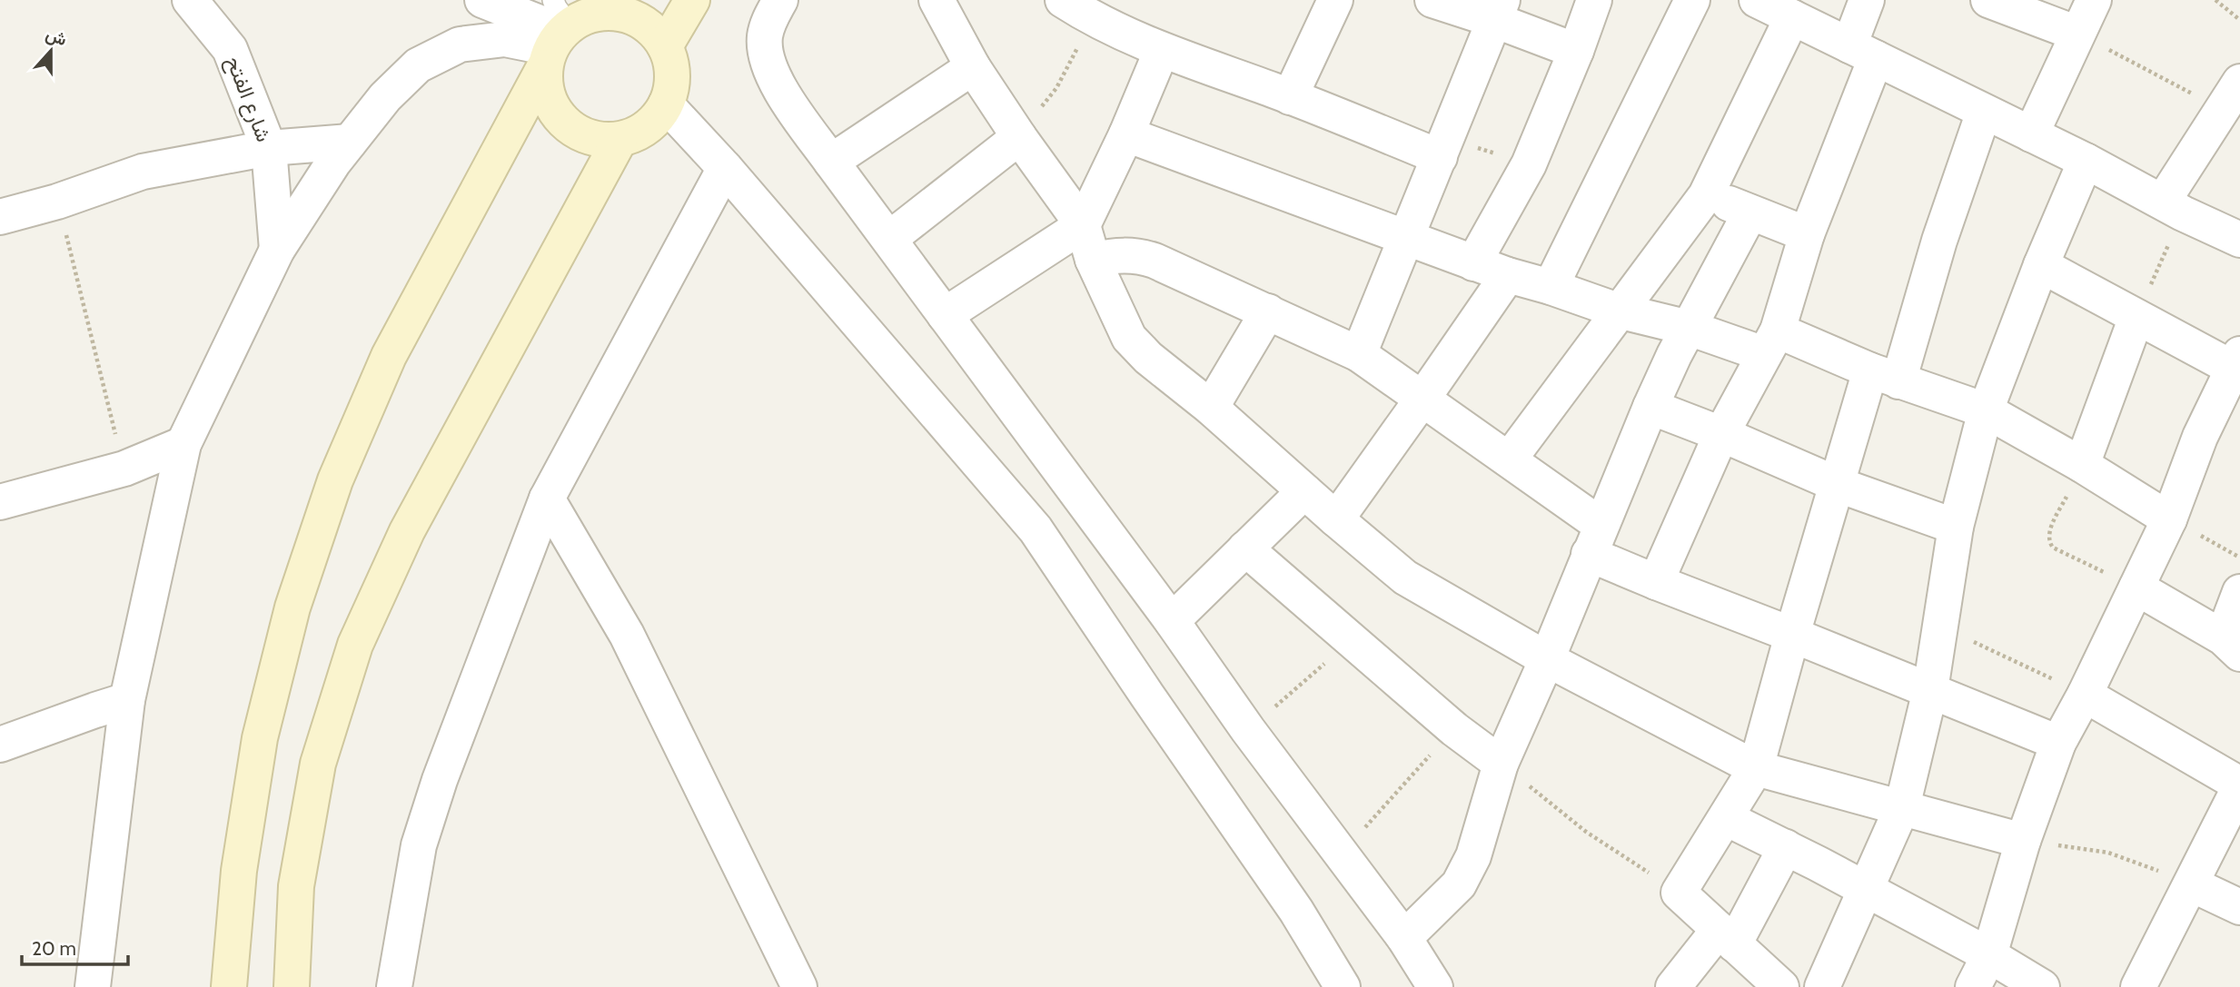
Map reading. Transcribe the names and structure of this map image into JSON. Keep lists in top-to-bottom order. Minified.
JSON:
{"streets":{"street":["شارع الفتح"]},"scale_bar":"20 m","north":"top"}
